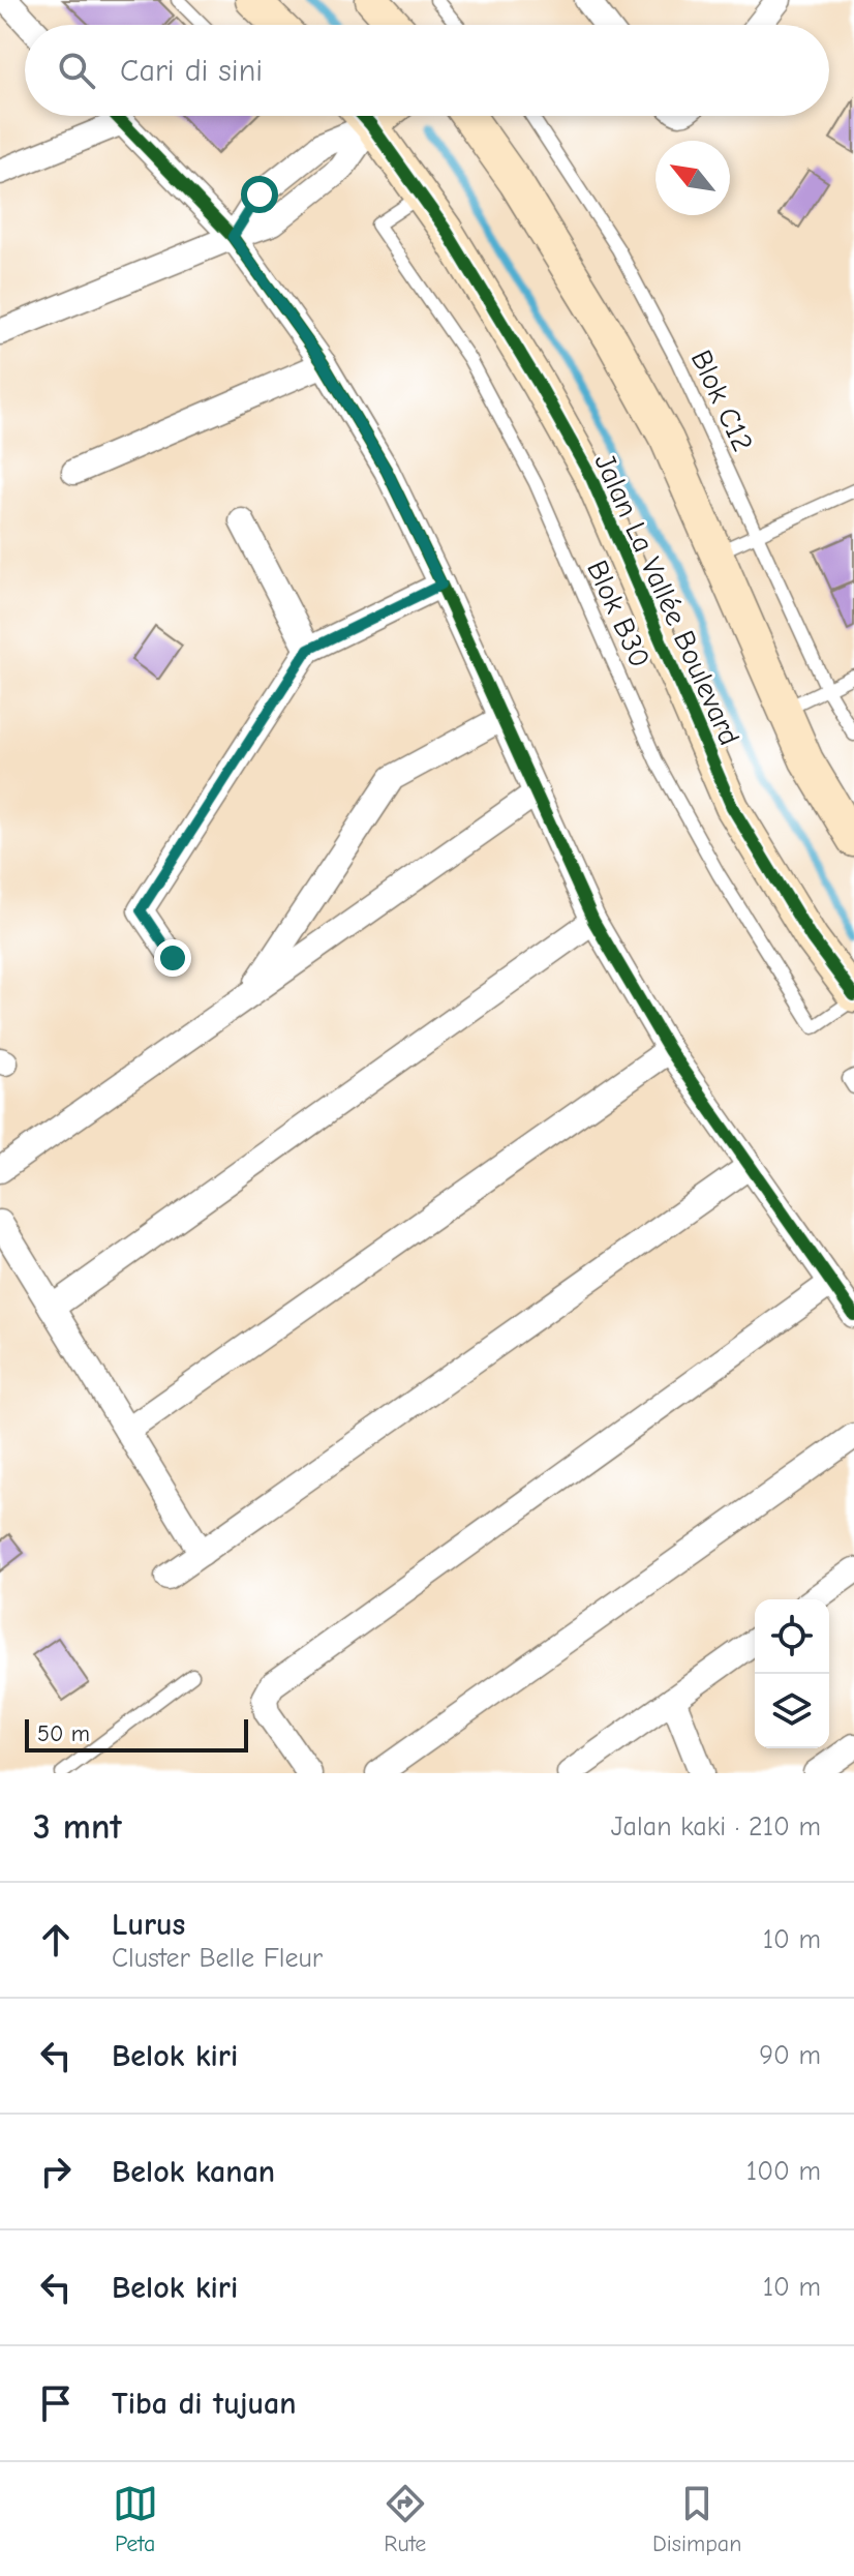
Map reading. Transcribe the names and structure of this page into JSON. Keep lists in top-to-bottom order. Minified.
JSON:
{"streets":{"street":["Jalan La Vallée Boulevard"],"lane":["Blok C12","Blok B30"]},"crossings":[["Jalan La Vallée Boulevard","Blok B30"]],"scale_bar":"50 m","north":"top left","page":{"search":"Cari di sini","scale":"50 m","heading":["3 mnt","Jalan kaki · 210 m"],"list":[["Lurus","Cluster Belle Fleur","10 m"],["Belok kiri","90 m"],["Belok kanan","100 m"],["Belok kiri","10 m"],"Tiba di tujuan"],"nav":["Peta","Rute","Disimpan"]}}
